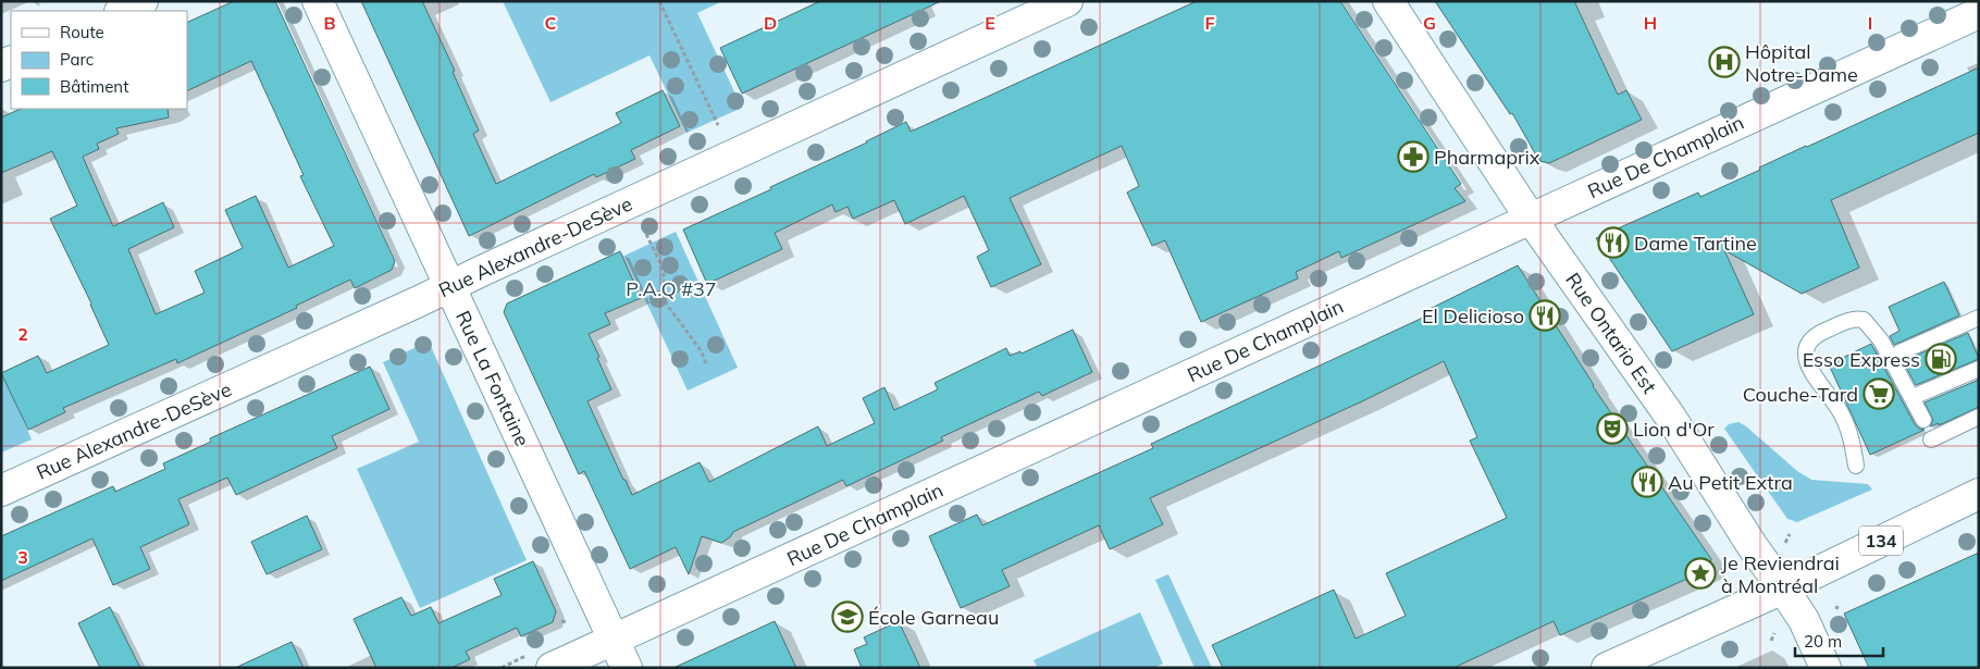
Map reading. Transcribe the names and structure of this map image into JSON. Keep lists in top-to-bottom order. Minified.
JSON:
{"streets":{"street":["Rue De Champlain","Rue Alexandre-DeSève","Rue Ontario Est","Rue La Fontaine","134"]},"crossings":[["Rue De Champlain","Rue Ontario Est"],["Rue De Champlain","Rue La Fontaine"],["Rue Alexandre-DeSève","Rue La Fontaine"],["Rue Ontario Est","134"]],"parks":["P.A.Q #37"],"places":{"hospital":["Hôpital Notre-Dame"],"pharmacy":["Pharmaprix"],"restaurant":["Dame Tartine","El Delicioso","Au Petit Extra"],"fuel station":["Esso Express"],"supermarket":["Couche-Tard"],"theatre":["Lion d'Or"],"place":["Je Reviendrai à Montréal"],"school or university":["École Garneau"]},"legend":["Route","Parc","Bâtiment"],"scale_bar":"20 m","grid":{"columns":["B","C","D","E","F","G","H","I"],"rows":["2","3"]}}
